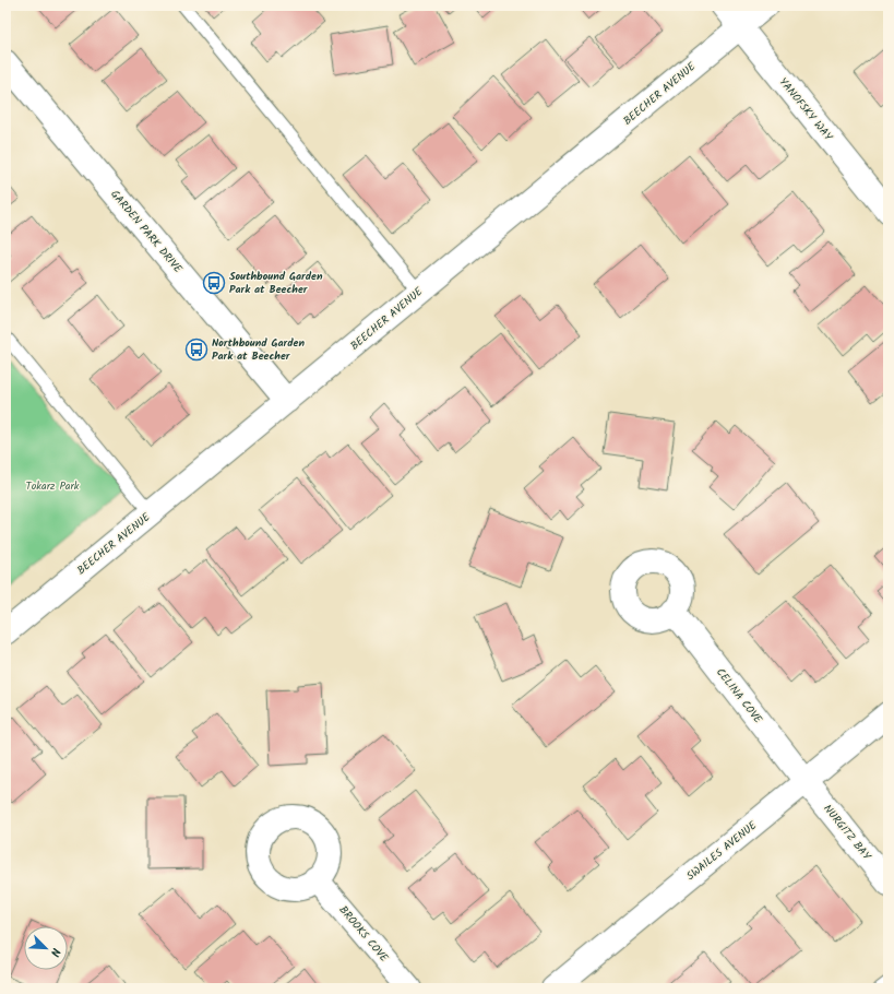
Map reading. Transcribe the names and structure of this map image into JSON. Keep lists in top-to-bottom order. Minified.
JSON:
{"streets":{"street":["BEECHER AVENUE","YANOFSKY WAY","GARDEN PARK DRIVE","CELINA COVE","NURGITZ BAY","SWAILES AVENUE","BROOKS COVE"]},"crossings":[["BEECHER AVENUE","YANOFSKY WAY"],["BEECHER AVENUE","GARDEN PARK DRIVE"],["CELINA COVE","NURGITZ BAY"],["CELINA COVE","SWAILES AVENUE"],["NURGITZ BAY","SWAILES AVENUE"]],"parks":["Tokarz Park"],"places":{"bus stop":["Southbound Garden Park at Beecher","Northbound Garden Park at Beecher"]},"north":"bottom right"}
